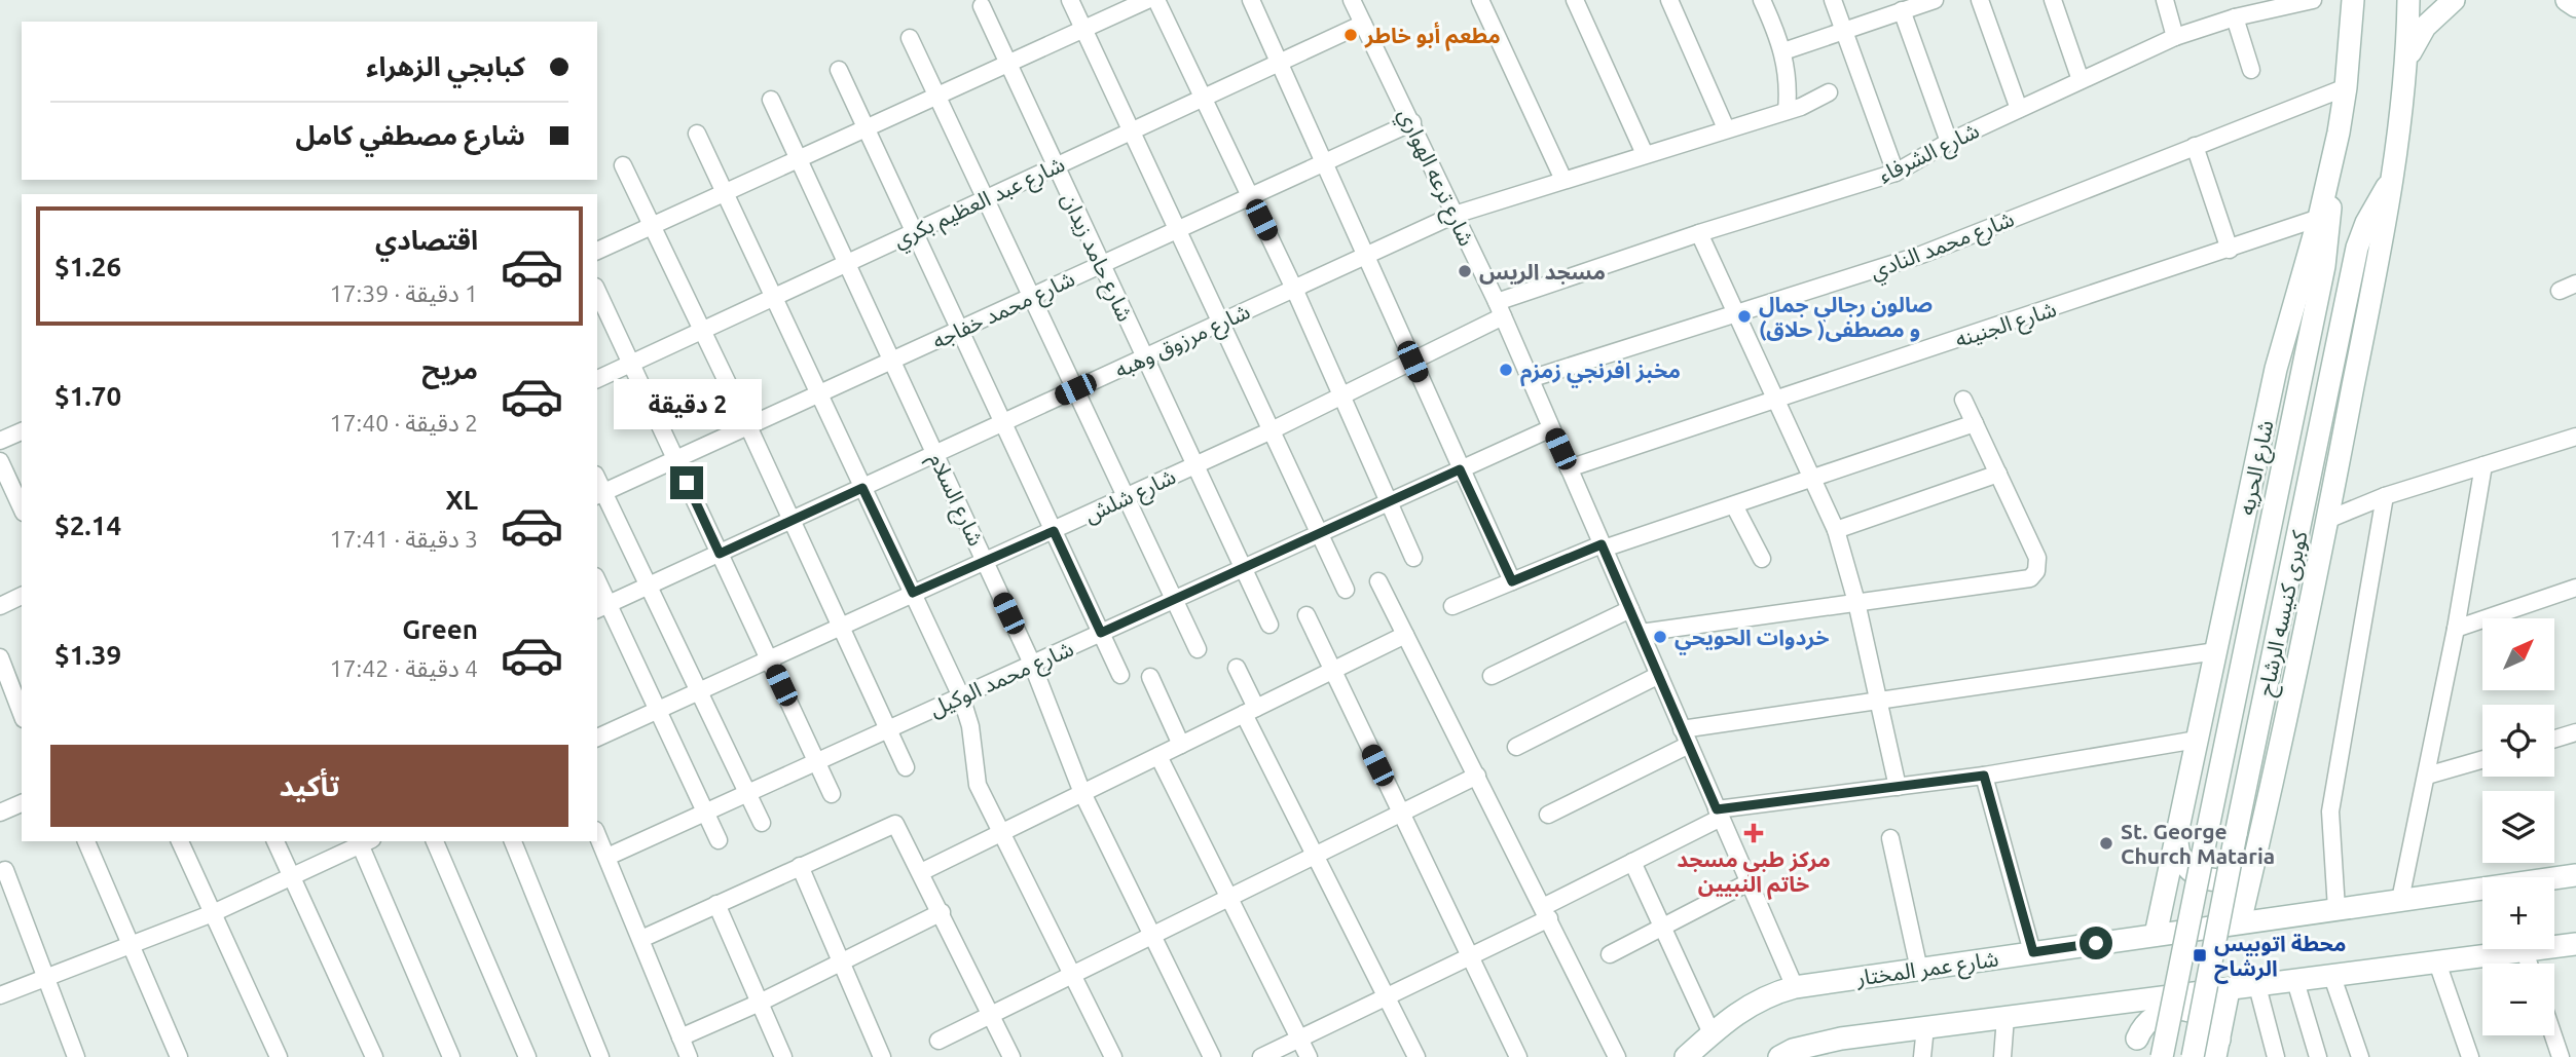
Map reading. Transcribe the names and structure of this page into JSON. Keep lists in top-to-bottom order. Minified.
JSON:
{"streets":{"main road":["شارع الحريه","كوبرى كنيسه الرشاح","شارع عمر المختار"],"street":["شارع الشرفاء","شارع ترعه الهواري","شارع عبد العظيم بكري","شارع محمد النادي","شارع حامد زيدان","شارع محمد خفاجه","شارع الجنينه","شارع مرزوق وهبه","شارع شلش","شارع السلام","شارع محمد الوكيل"]},"crossings":[["شارع الشرفاء","شارع ترعه الهواري"],["شارع الشرفاء","شارع شلش"],["شارع ترعه الهواري","شارع عبد العظيم بكري"],["شارع ترعه الهواري","شارع محمد النادي"],["شارع ترعه الهواري","شارع محمد خفاجه"],["شارع ترعه الهواري","شارع الجنينه"],["شارع ترعه الهواري","شارع مرزوق وهبه"],["شارع ترعه الهواري","شارع شلش"],["شارع ترعه الهواري","شارع محمد الوكيل"],["شارع ترعه الهواري","شارع عمر المختار"],["شارع عبد العظيم بكري","شارع حامد زيدان"],["شارع عبد العظيم بكري","شارع السلام"],["شارع محمد النادي","شارع الحريه"],["شارع حامد زيدان","شارع محمد خفاجه"],["شارع حامد زيدان","شارع مرزوق وهبه"],["شارع حامد زيدان","شارع شلش"],["شارع حامد زيدان","شارع محمد الوكيل"],["شارع محمد خفاجه","شارع السلام"],["شارع الجنينه","شارع الحريه"],["شارع مرزوق وهبه","شارع السلام"],["شارع الحريه","كوبرى كنيسه الرشاح"],["شارع الحريه","شارع عمر المختار"],["شارع شلش","شارع السلام"],["شارع السلام","شارع محمد الوكيل"]],"places":{"other":["مطعم أبو خاطر","مسجد الريس","صالون رجالي جمال و مصطفى( حلاق)","مخبز افرنجي زمزم","خردوات الحويحي","St. George Church Mataria"],"health":["مركز طبي مسجد خاتم النبيين"],"transit":["محطة اتوبيس الرشاح"]},"north":"top right","page":{"banner":["كبابجي الزهراء","شارع مصطفي كامل"],"list":[{"name":"اقتصادي","note":"1 دقيقة · 17:39","value":"$1.26"},{"name":"مريح","note":"2 دقيقة · 17:40","value":"$1.70"},{"name":"XL","note":"3 دقيقة · 17:41","value":"$2.14"},{"name":"Green","note":"4 دقيقة · 17:42","value":"$1.39"}],"bubble":"2 دقيقة","map_buttons":["+","−"],"buttons":"تأكيد"}}
